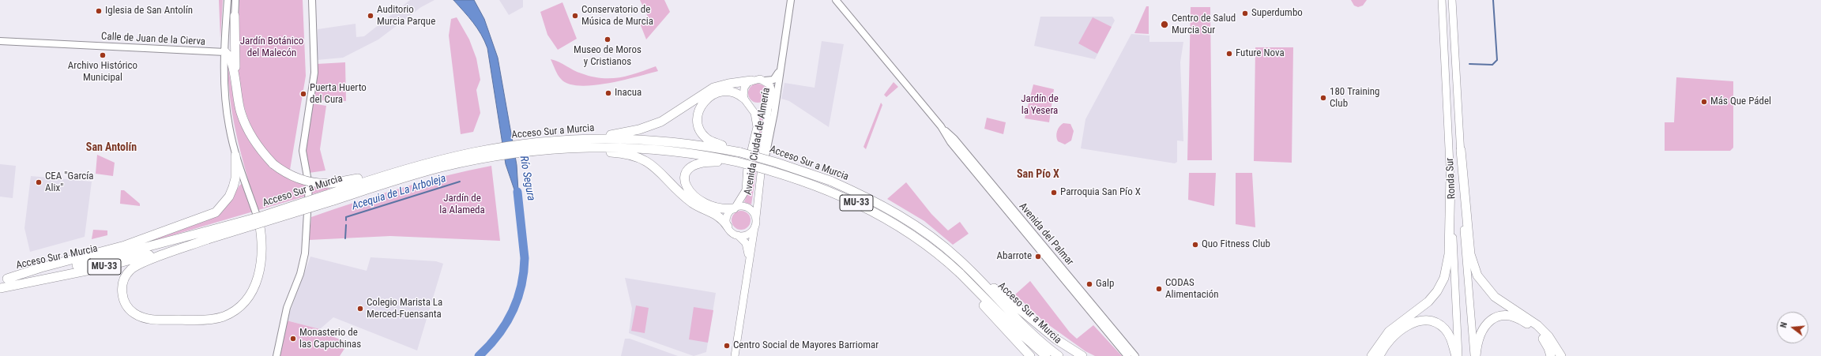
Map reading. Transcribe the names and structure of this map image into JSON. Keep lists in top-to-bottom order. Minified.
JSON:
{"streets":{"highway":["Acceso Sur a Murcia","MU-33"],"main road":["Calle de Juan de la Cierva","Avenida Ciudad de Almería","Ronda Sur","Avenida del Palmar"]},"districts":["San Antolín","San Pío X"],"water":["Río Segura","Acequia de La Arboleja"],"parks":["Jardín Botánico del Malecón","Jardín de la Yesera","Jardín de la Alameda"],"places":["Iglesia de San Antolín","Superdumbo","Auditorio Murcia Parque","Conservatorio de Música de Murcia","Centro de Salud Murcia Sur","Museo de Moros y Cristianos","Future Nova","Archivo Histórico Municipal","Inacua","Puerta Huerto del Cura","180 Training Club","Más Que Pádel","CEA \"García Alix\"","Parroquia San Pío X","Quo Fitness Club","Abarrote","Galp","CODAS Alimentación","Colegio Marista La Merced-Fuensanta","Monasterio de las Capuchinas","Centro Social de Mayores Barriomar"],"north":"left"}
